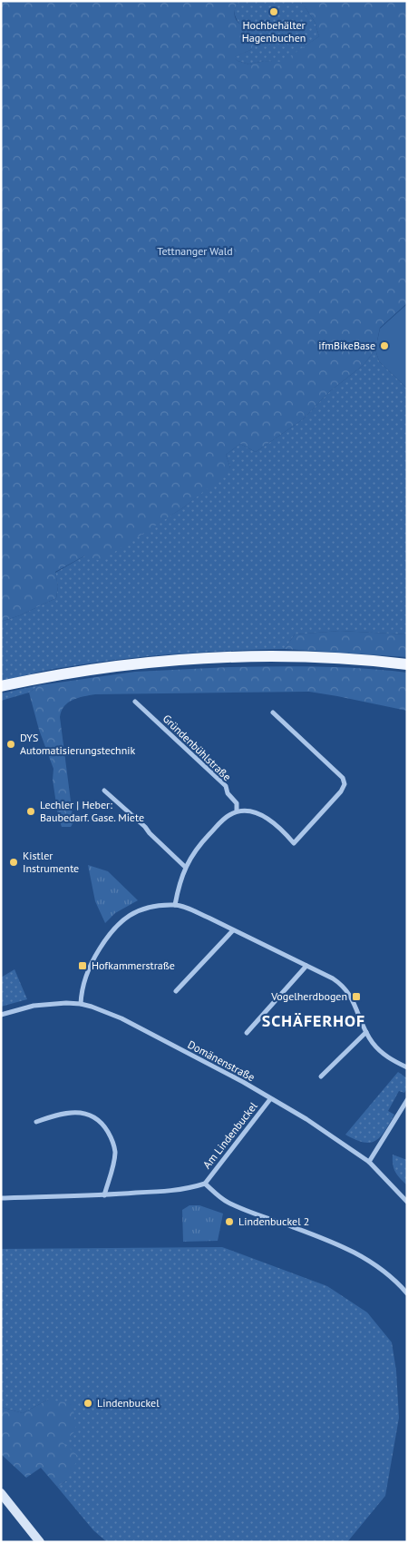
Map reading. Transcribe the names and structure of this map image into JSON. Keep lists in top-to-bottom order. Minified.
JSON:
{"streets":{"street":["Gründenbühlstraße","Domänenstraße","Am Lindenbuckel"]},"crossings":[["Domänenstraße","Am Lindenbuckel"]],"districts":["SCHÄFERHOF"],"parks":["Tettnanger Wald"],"places":{"other":["Hochbehälter Hagenbuchen","ifmBikeBase","DYS Automatisierungstechnik","Lechler | Heber: Baubedarf. Gase. Miete","Kistler Instrumente","Lindenbuckel 2","Lindenbuckel"],"transit":["Hofkammerstraße","Vogelherdbogen"]}}
